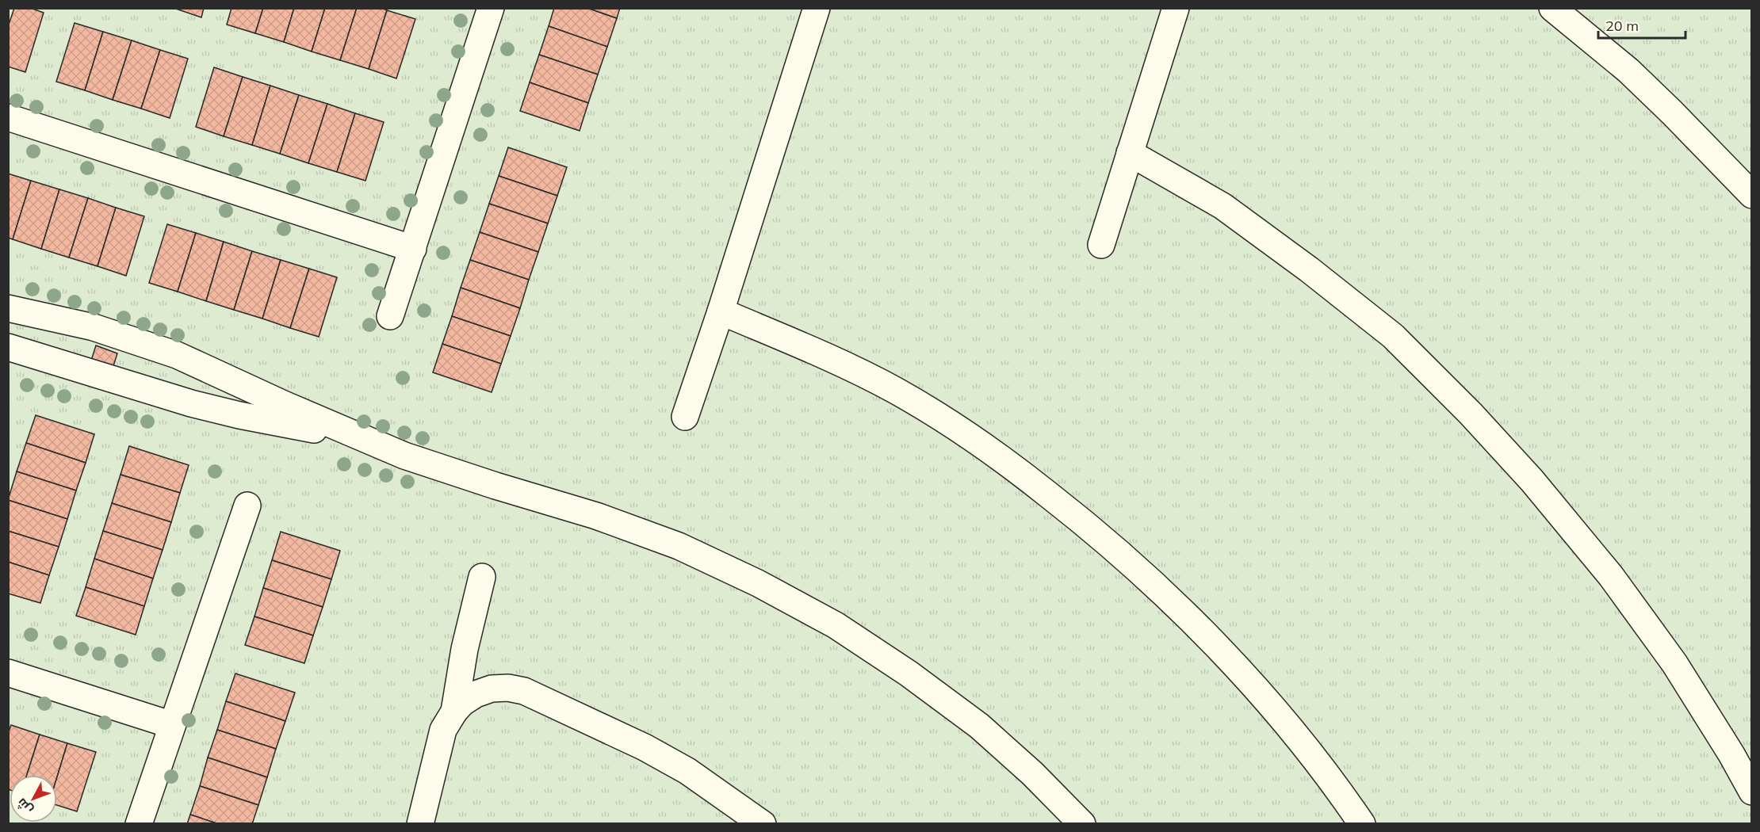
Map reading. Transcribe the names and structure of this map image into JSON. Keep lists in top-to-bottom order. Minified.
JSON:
{"scale_bar":"20 m","north":"bottom left"}
